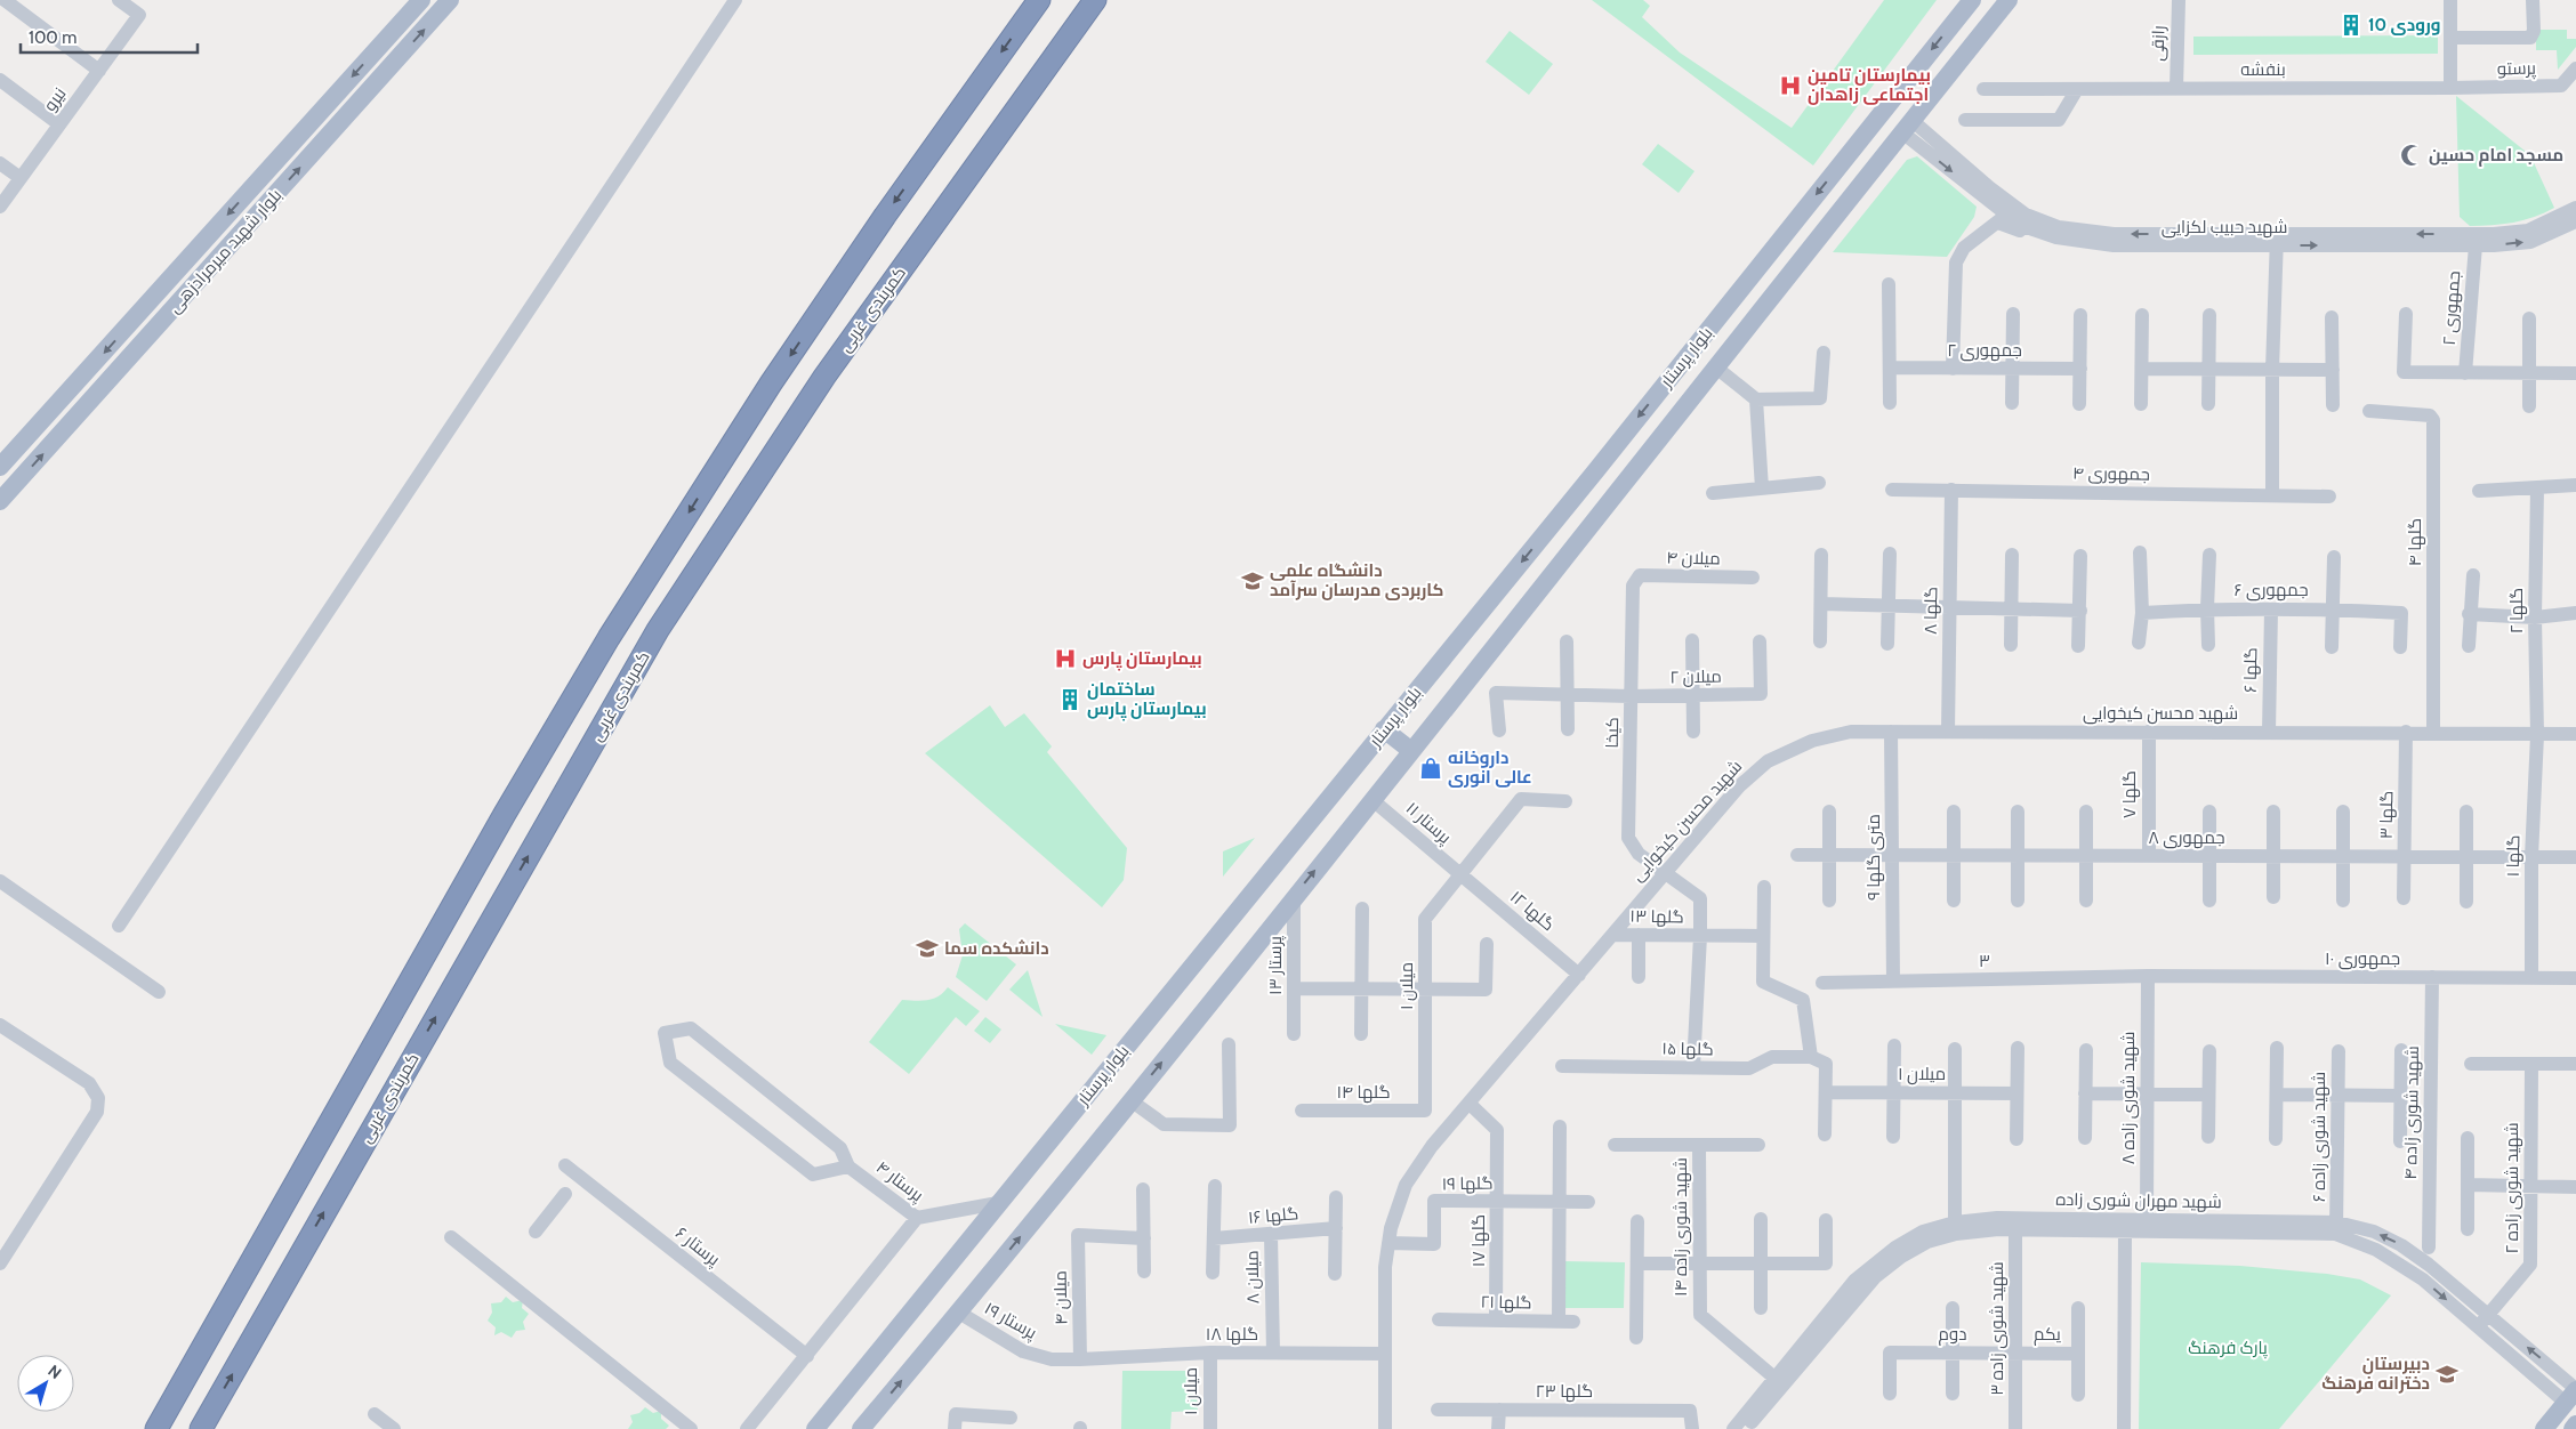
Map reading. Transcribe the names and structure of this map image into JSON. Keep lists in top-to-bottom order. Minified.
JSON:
{"streets":{"highway":["کمربندی غربی"],"main road":["بلوار شهید میرمرادزهی","بلوار پرستار"],"street":["رازقی","پرستو","بنفشه","نیرو","شهید حبیب لکزایی","جمهوری ۲","جمهوری ۴","گلها ۴","میلان ۴","جمهوری ۶","گلها ۸","گلها ۲","گلها ۶","میلان ۲","شهید محسن کیخوایی","کیخا","گلها ۷","گلها ۳","پرستار ۱۱","جمهوری ۸","گلها ۱","۹ متری گلها","گلها ۱۲","گلها ۱۳","جمهوری ۱۰","۳","پرستار ۱۳","میلان ۱","گلها ۱۵","گلها ۱۴","شهید شوری زاده ۸","شهید شوری زاده ۴","شهید شوری زاده ۶","پرستار ۴","گلها ۱۹","شهید شوری زاده ۲","شهید مهران شوری زاده","گلها ۱۶","شهید شوری زاده ۱۴","گلها ۱۷","پرستار ۶","میلان ۸","گلها ۲۱","پرستار ۱۹","شهید شوری زاده ۳","گلها ۱۸","دوم","یکم","گلها ۲۳"]},"crossings":[["رازقی","بنفشه"],["پرستو","بنفشه"],["شهید حبیب لکزایی","جمهوری ۲"],["شهید حبیب لکزایی","بلوار پرستار"],["بلوار پرستار","پرستار ۱۱"],["بلوار پرستار","پرستار ۱۳"],["بلوار پرستار","پرستار ۴"],["بلوار پرستار","پرستار ۱۹"],["جمهوری ۴","گلها ۸"],["گلها ۴","شهید محسن کیخوایی"],["میلان ۴","کیخا"],["میلان ۴","پرستار ۱۹"],["میلان ۴","گلها ۱۸"],["جمهوری ۶","گلها ۶"],["گلها ۸","شهید محسن کیخوایی"],["گلها ۲","شهید محسن کیخوایی"],["گلها ۲","گلها ۱"],["گلها ۶","شهید محسن کیخوایی"],["میلان ۲","کیخا"],["شهید محسن کیخوایی","کیخا"],["شهید محسن کیخوایی","گلها ۷"],["شهید محسن کیخوایی","گلها ۳"],["شهید محسن کیخوایی","گلها ۱"],["شهید محسن کیخوایی","۹ متری گلها"],["شهید محسن کیخوایی","گلها ۱۲"],["شهید محسن کیخوایی","گلها ۱۳"],["شهید محسن کیخوایی","گلها ۱۹"],["شهید محسن کیخوایی","گلها ۱۷"],["شهید محسن کیخوایی","گلها ۱۸"],["کیخا","گلها ۱۳"],["گلها ۷","جمهوری ۸"],["گلها ۳","جمهوری ۸"],["پرستار ۱۱","گلها ۱۲"],["پرستار ۱۱","میلان ۱"],["جمهوری ۸","گلها ۱"],["جمهوری ۸","۹ متری گلها"],["گلها ۱","جمهوری ۱۰"],["۹ متری گلها","۳"],["گلها ۱۲","میلان ۱"],["جمهوری ۱۰","۳"],["جمهوری ۱۰","شهید شوری زاده ۸"],["جمهوری ۱۰","شهید شوری زاده ۴"],["۳","شهید شوری زاده ۸"],["میلان ۱","گلها ۱۴"],["میلان ۱","گلها ۱۸"],["شهید شوری زاده ۸","شهید مهران شوری زاده"],["شهید شوری زاده ۶","شهید مهران شوری زاده"],["گلها ۱۹","گلها ۱۷"],["گلها ۱۹","گلها ۲۱"],["شهید شوری زاده ۲","شهید مهران شوری زاده"],["شهید مهران شوری زاده","شهید شوری زاده ۱۴"],["شهید مهران شوری زاده","شهید شوری زاده ۳"],["گلها ۱۶","میلان ۸"],["گلها ۱۷","گلها ۲۱"],["میلان ۸","گلها ۱۸"],["پرستار ۱۹","گلها ۱۸"],["شهید شوری زاده ۳","دوم"],["شهید شوری زاده ۳","یکم"],["دوم","یکم"]],"parks":["پارک فرهنگ"],"places":{"building":["ورودی 10","ساختمان بیمارستان پارس"],"hospital":["بیمارستان تامین اجتماعی زاهدان","بیمارستان پارس"],"mosque":["مسجد امام حسین"],"school or university":["دانشگاه علمی کاربردی مدرسان سرآمد","دانشکده سما","دبیرستان دخترانه فرهنگ"],"shop":["داروخانه عالی انوری"]},"scale_bar":"100 m","north":"top right"}
